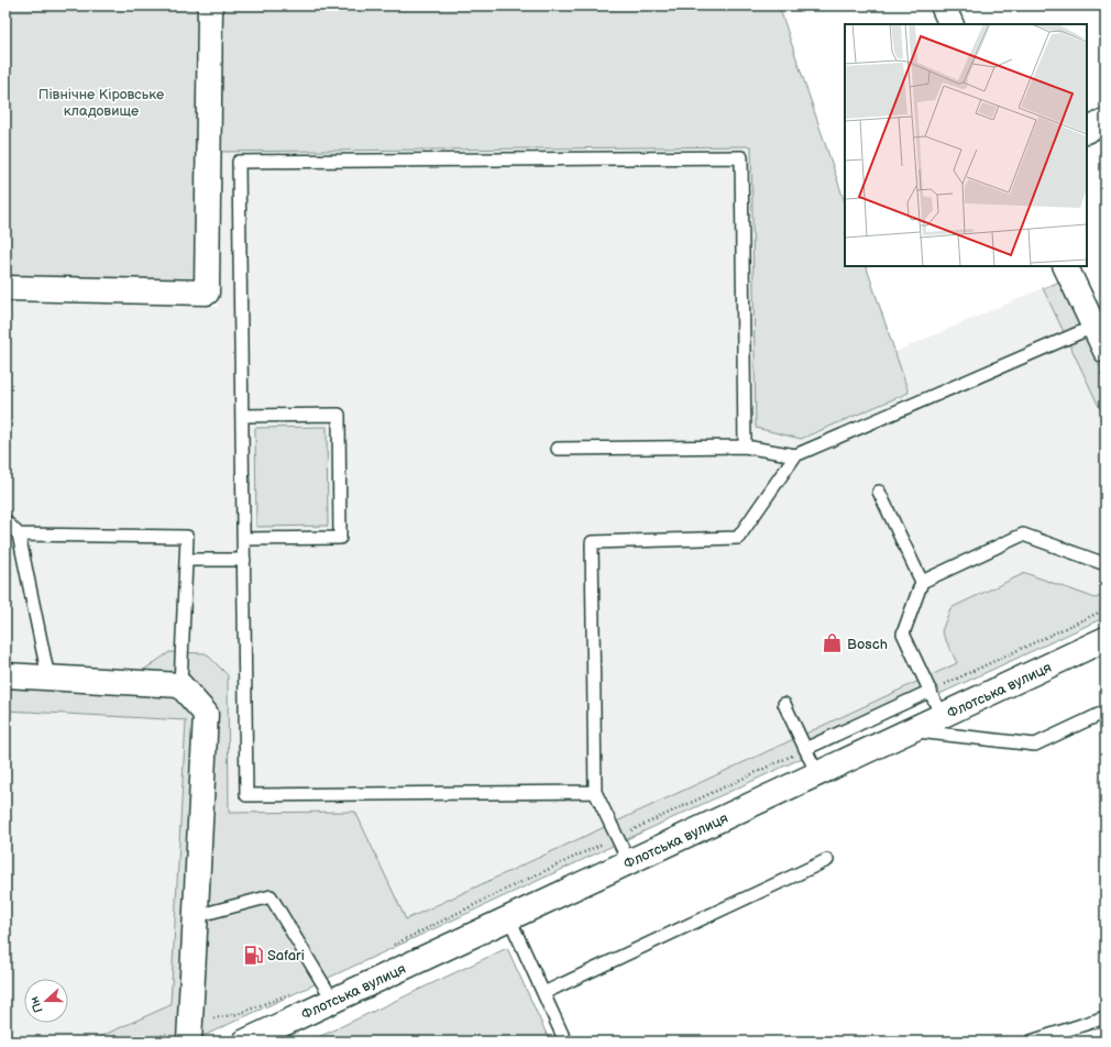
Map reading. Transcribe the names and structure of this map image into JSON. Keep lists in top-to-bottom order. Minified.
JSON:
{"streets":{"street":["Флотська вулиця"]},"parks":["Північне Кіровське кладовище"],"places":{"shop":["Bosch"],"fuel station":["Safari"]},"north":"left"}
